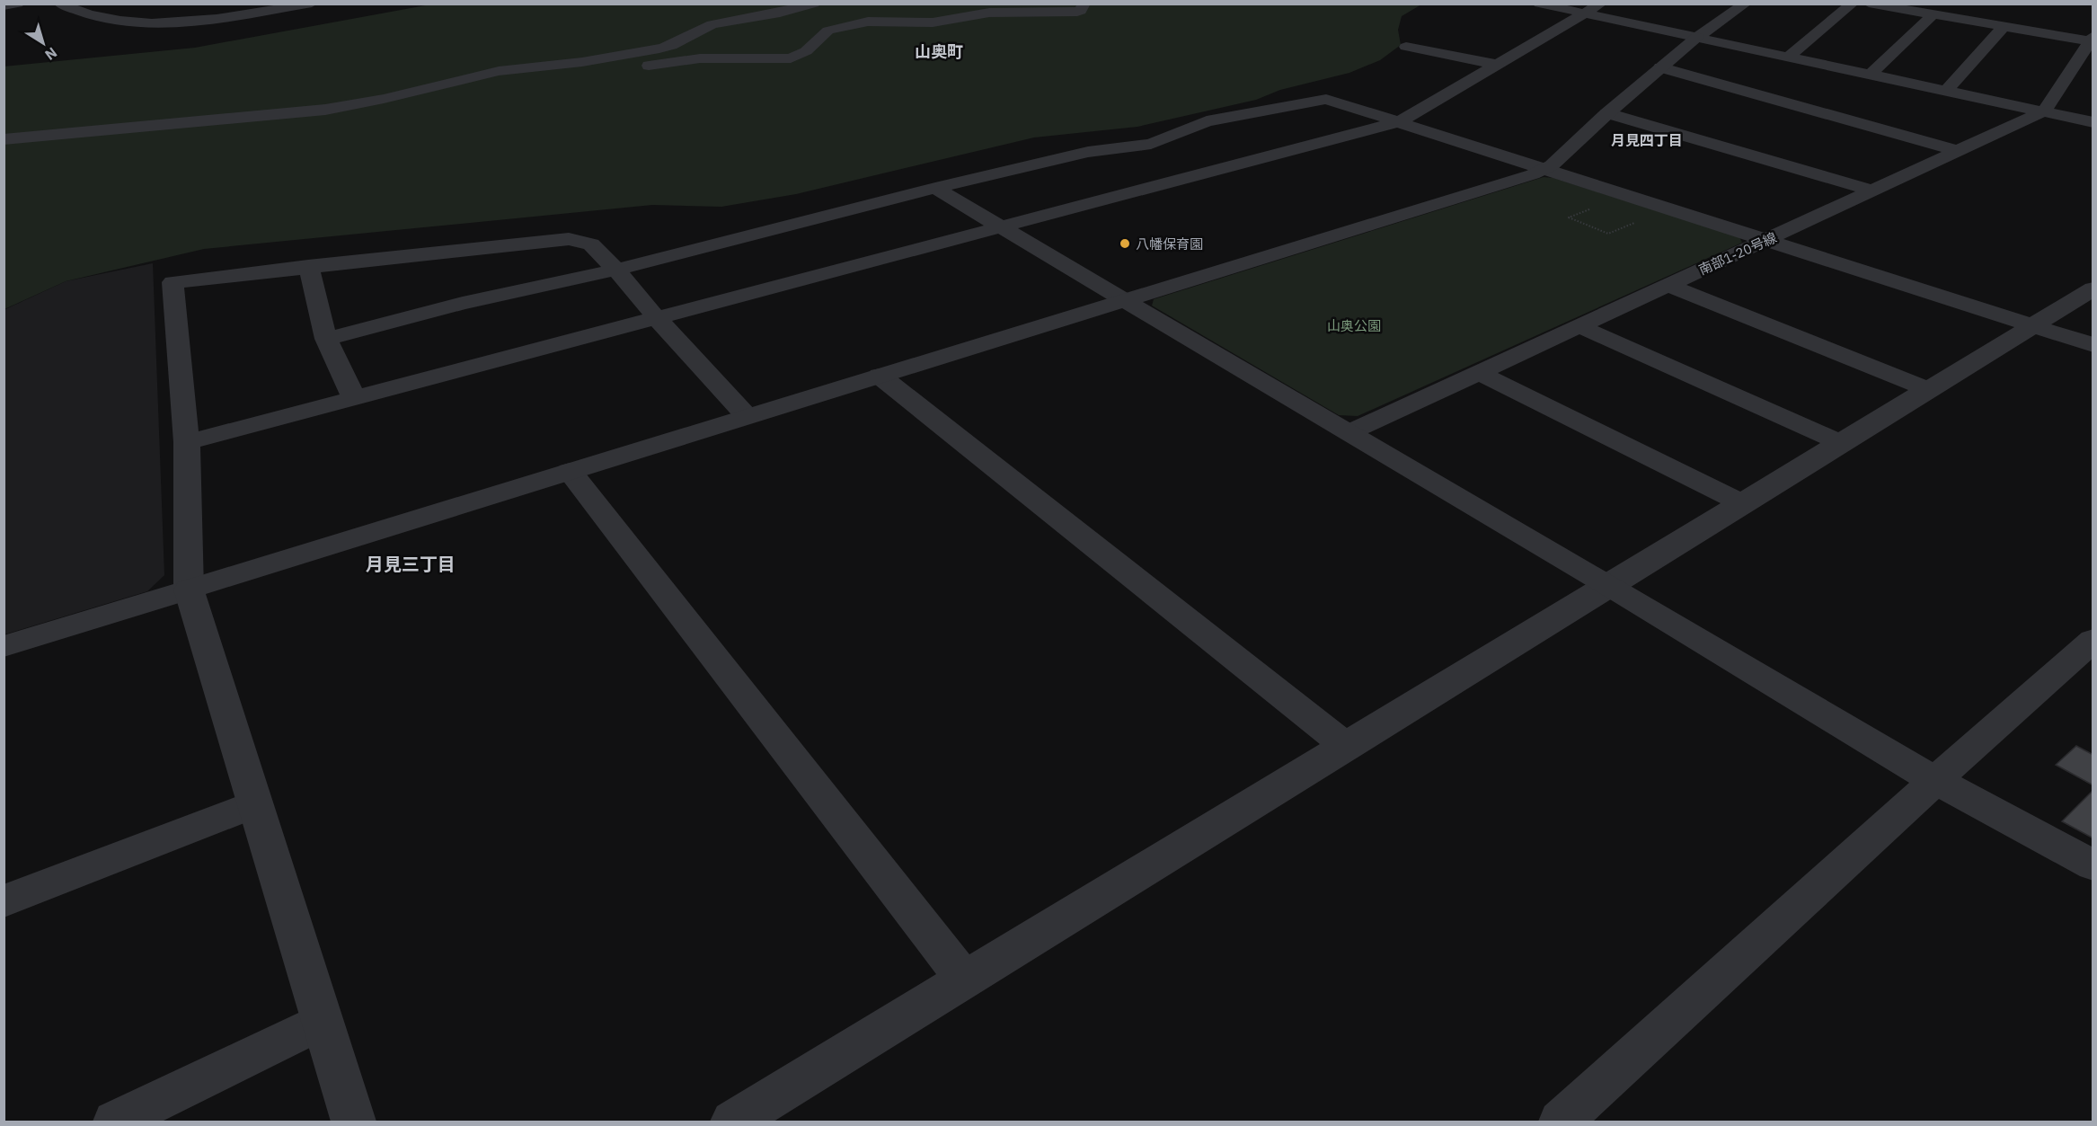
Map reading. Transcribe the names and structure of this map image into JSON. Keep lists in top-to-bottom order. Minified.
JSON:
{"streets":{"street":["南部1-20号線"]},"districts":["山奥町","月見四丁目","月見三丁目"],"parks":["山奥公園"],"places":["八幡保育園"],"north":"bottom right"}
